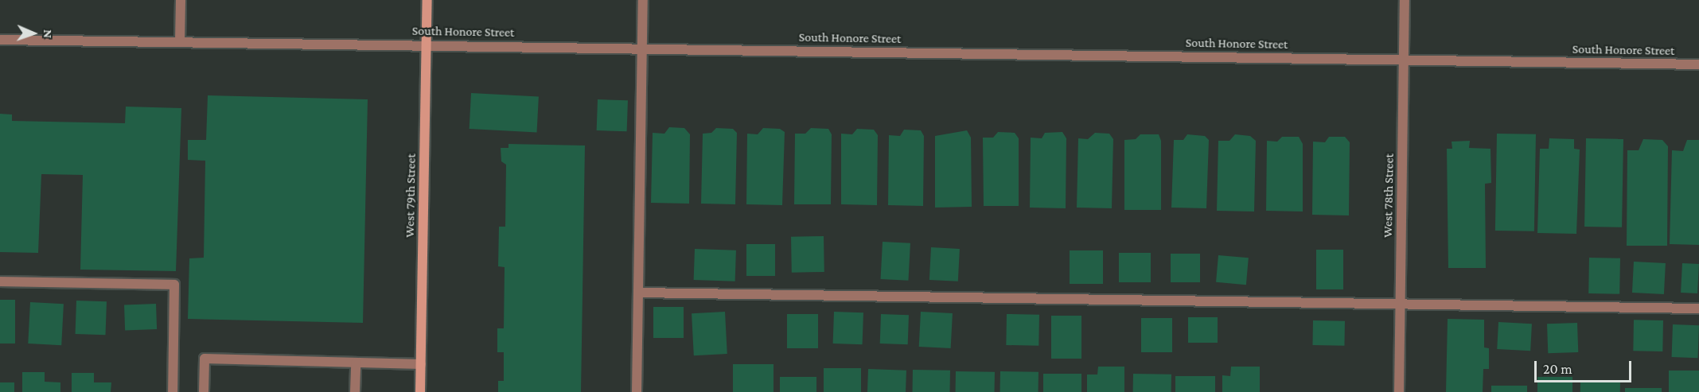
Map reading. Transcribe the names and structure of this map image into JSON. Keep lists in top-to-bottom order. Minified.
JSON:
{"streets":{"main road":["West 79th Street"],"street":["South Honore Street","West 78th Street"]},"crossings":[["South Honore Street","West 79th Street"],["South Honore Street","West 78th Street"]],"scale_bar":"20 m","north":"right"}
